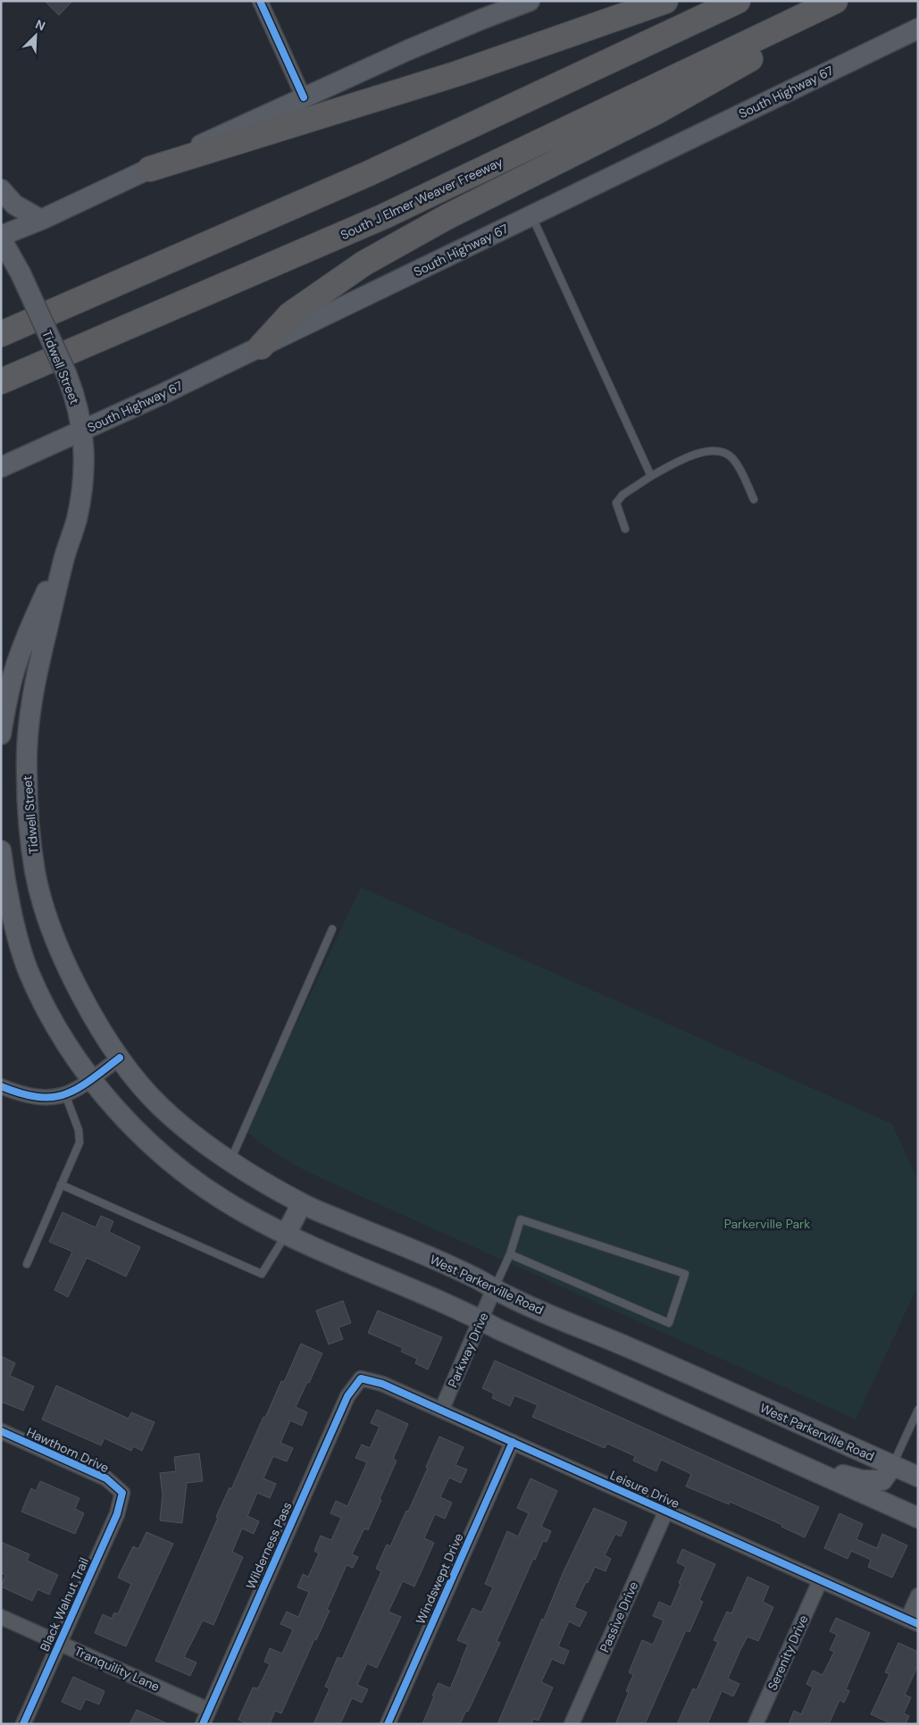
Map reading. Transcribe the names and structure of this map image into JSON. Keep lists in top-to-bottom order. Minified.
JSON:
{"streets":{"highway":["South J Elmer Weaver Freeway"],"main road":["South Highway 67","Tidwell Street","West Parkerville Road"],"street":["Parkway Drive","Hawthorn Drive","Leisure Drive","Wilderness Pass","Windswept Drive","Black Walnut Trail","Passive Drive","Serenity Drive","Tranquility Lane"]},"crossings":[["South Highway 67","Tidwell Street"],["Tidwell Street","West Parkerville Road"],["West Parkerville Road","Parkway Drive"],["Parkway Drive","Leisure Drive"],["Hawthorn Drive","Black Walnut Trail"],["Leisure Drive","Wilderness Pass"],["Leisure Drive","Windswept Drive"],["Leisure Drive","Passive Drive"],["Leisure Drive","Serenity Drive"],["Wilderness Pass","Tranquility Lane"],["Black Walnut Trail","Tranquility Lane"]],"parks":["Parkerville Park"],"north":"top right"}
